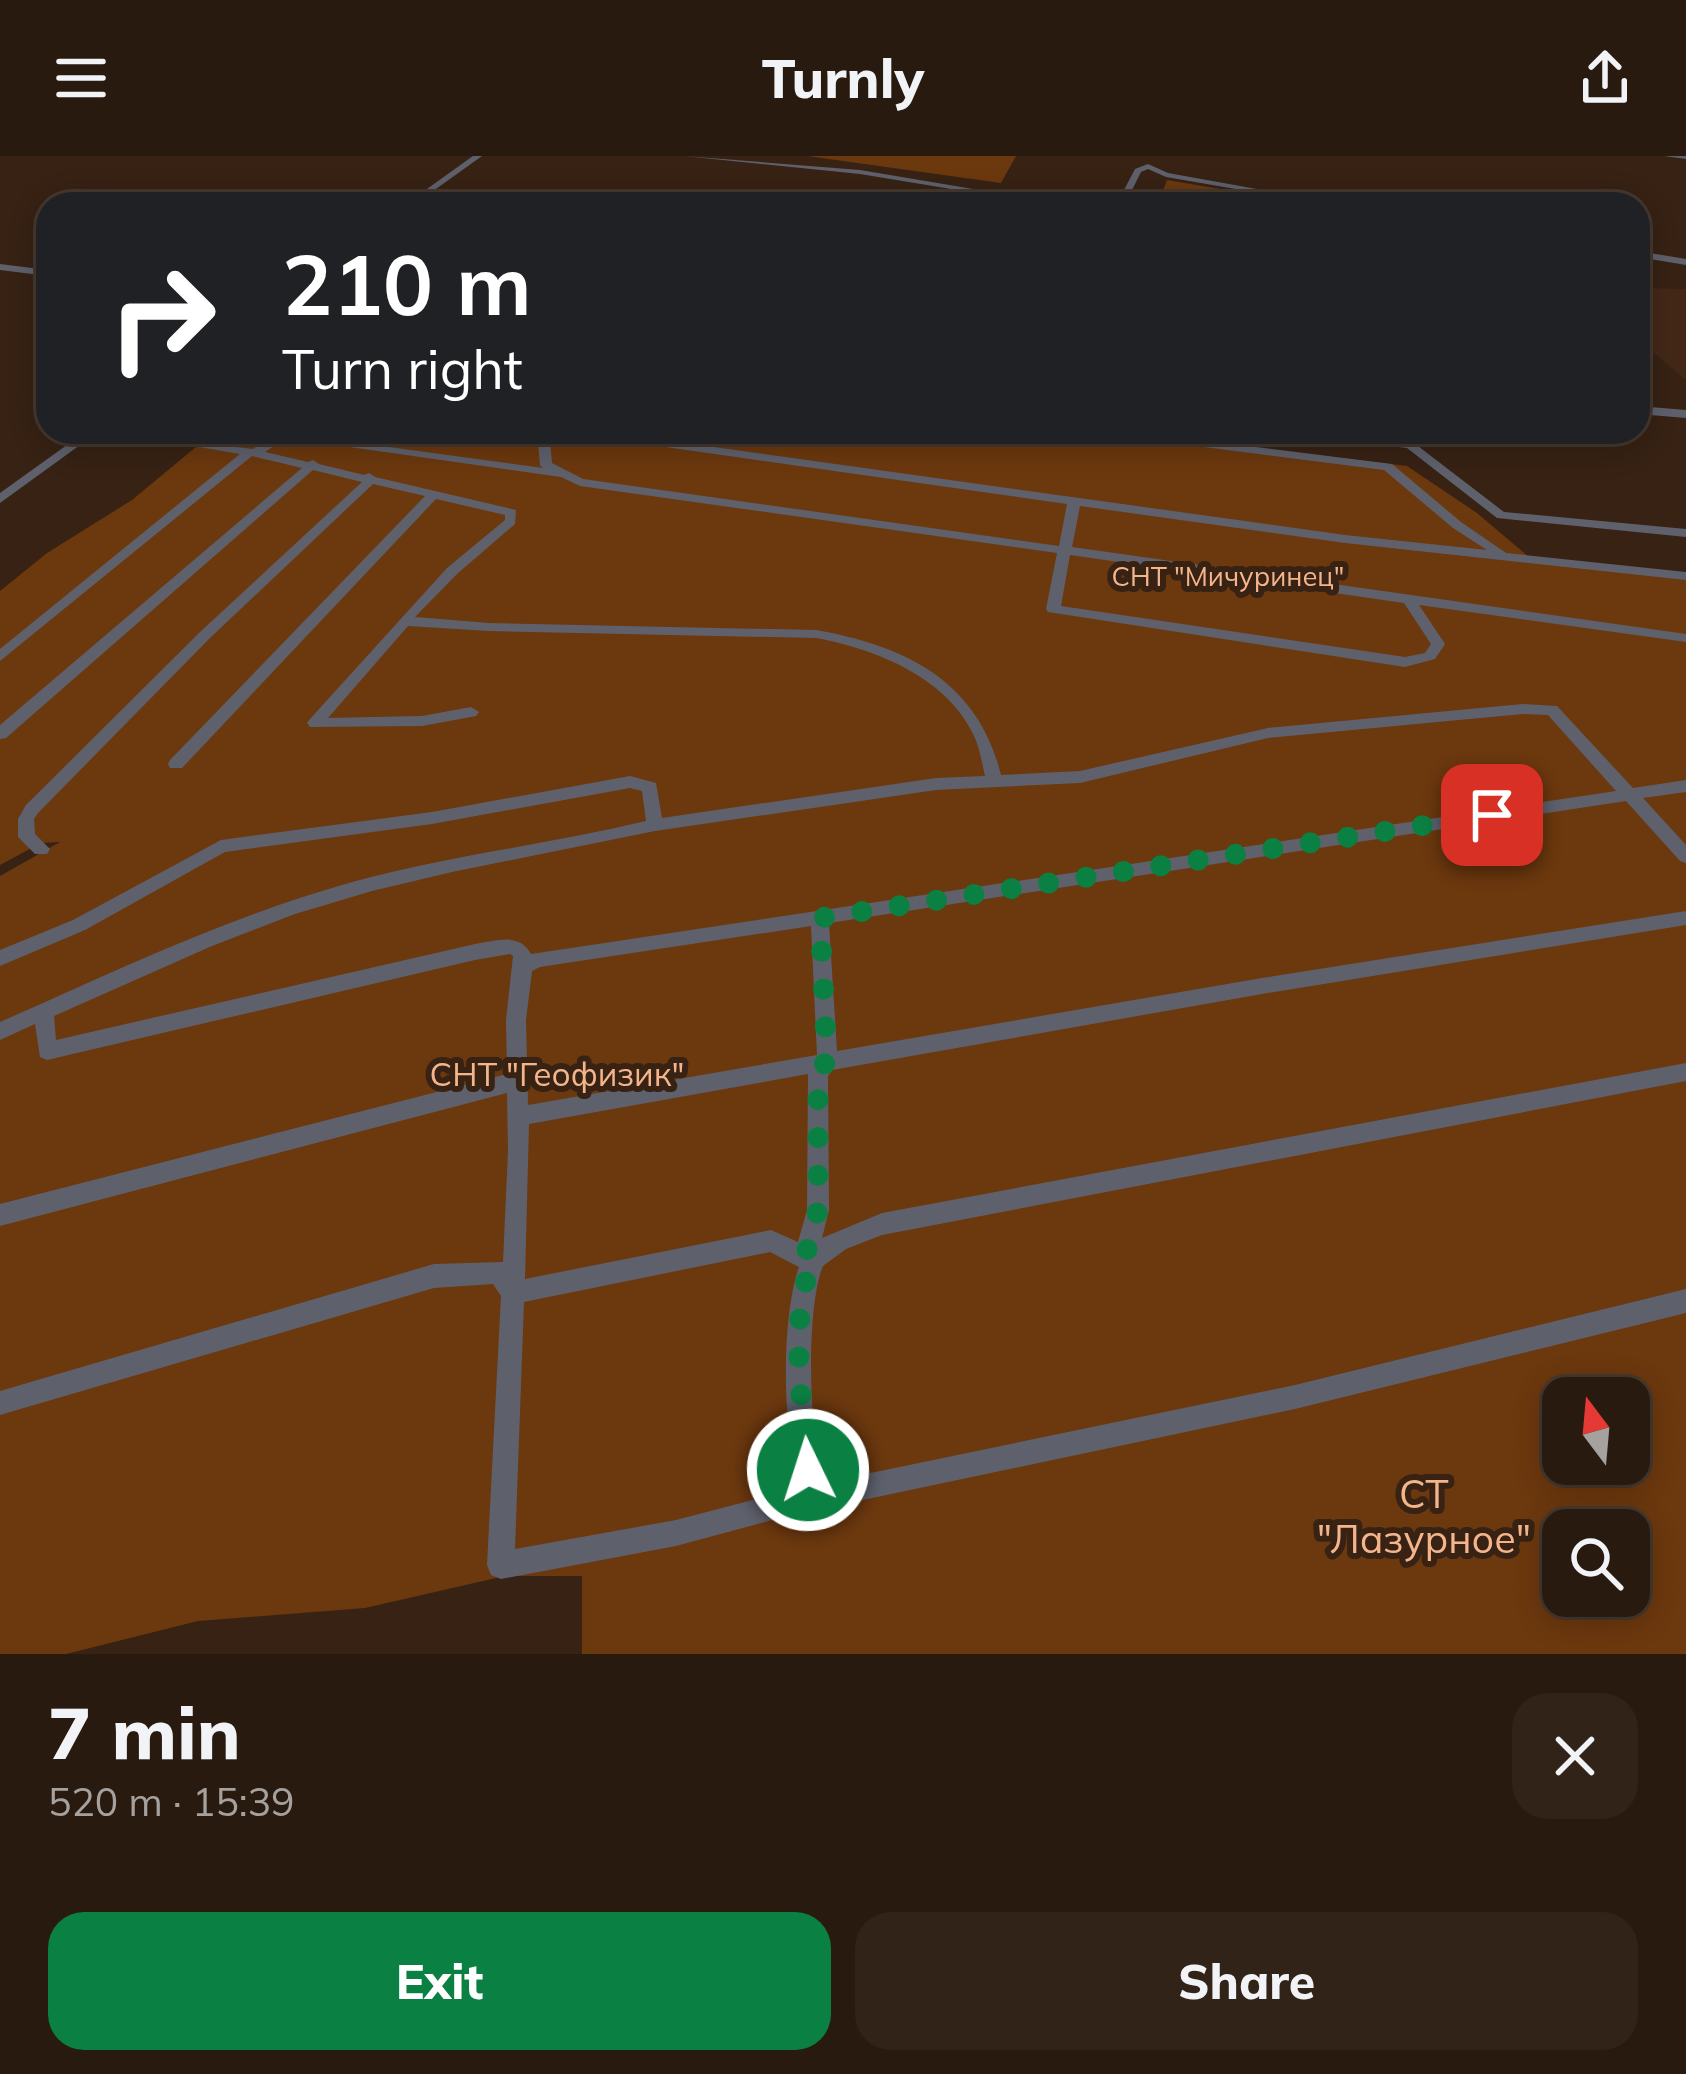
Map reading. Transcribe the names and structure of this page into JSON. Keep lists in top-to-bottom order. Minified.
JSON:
{"parks":["СНТ \"Мичуринец\"","СНТ \"Геофизик\"","СТ \"Лазурное\""],"north":"top","page":{"header":"Turnly","turn":["210 m","Turn right"],"heading":["7 min","520 m · 15:39"],"buttons":["Exit","Share"]}}
